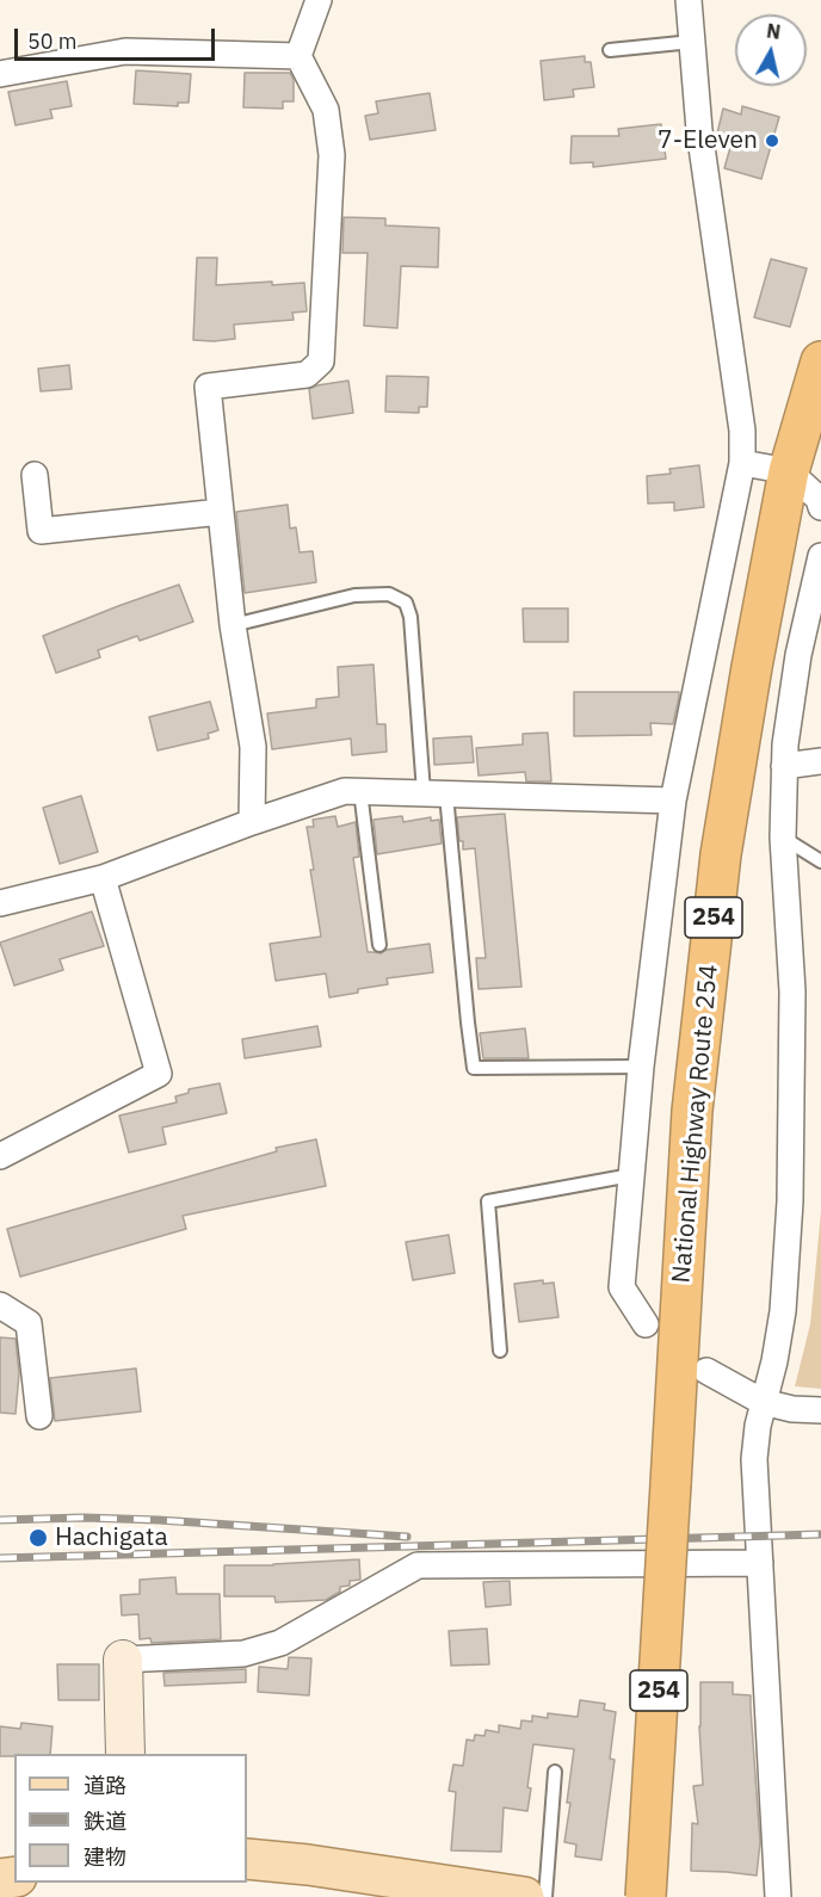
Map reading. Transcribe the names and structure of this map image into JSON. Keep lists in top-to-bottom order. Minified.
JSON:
{"streets":{"highway":["254","National Highway Route 254"]},"places":["7-Eleven","Hachigata"],"legend":["道路","鉄道","建物"],"scale_bar":"50 m","north":"top"}
